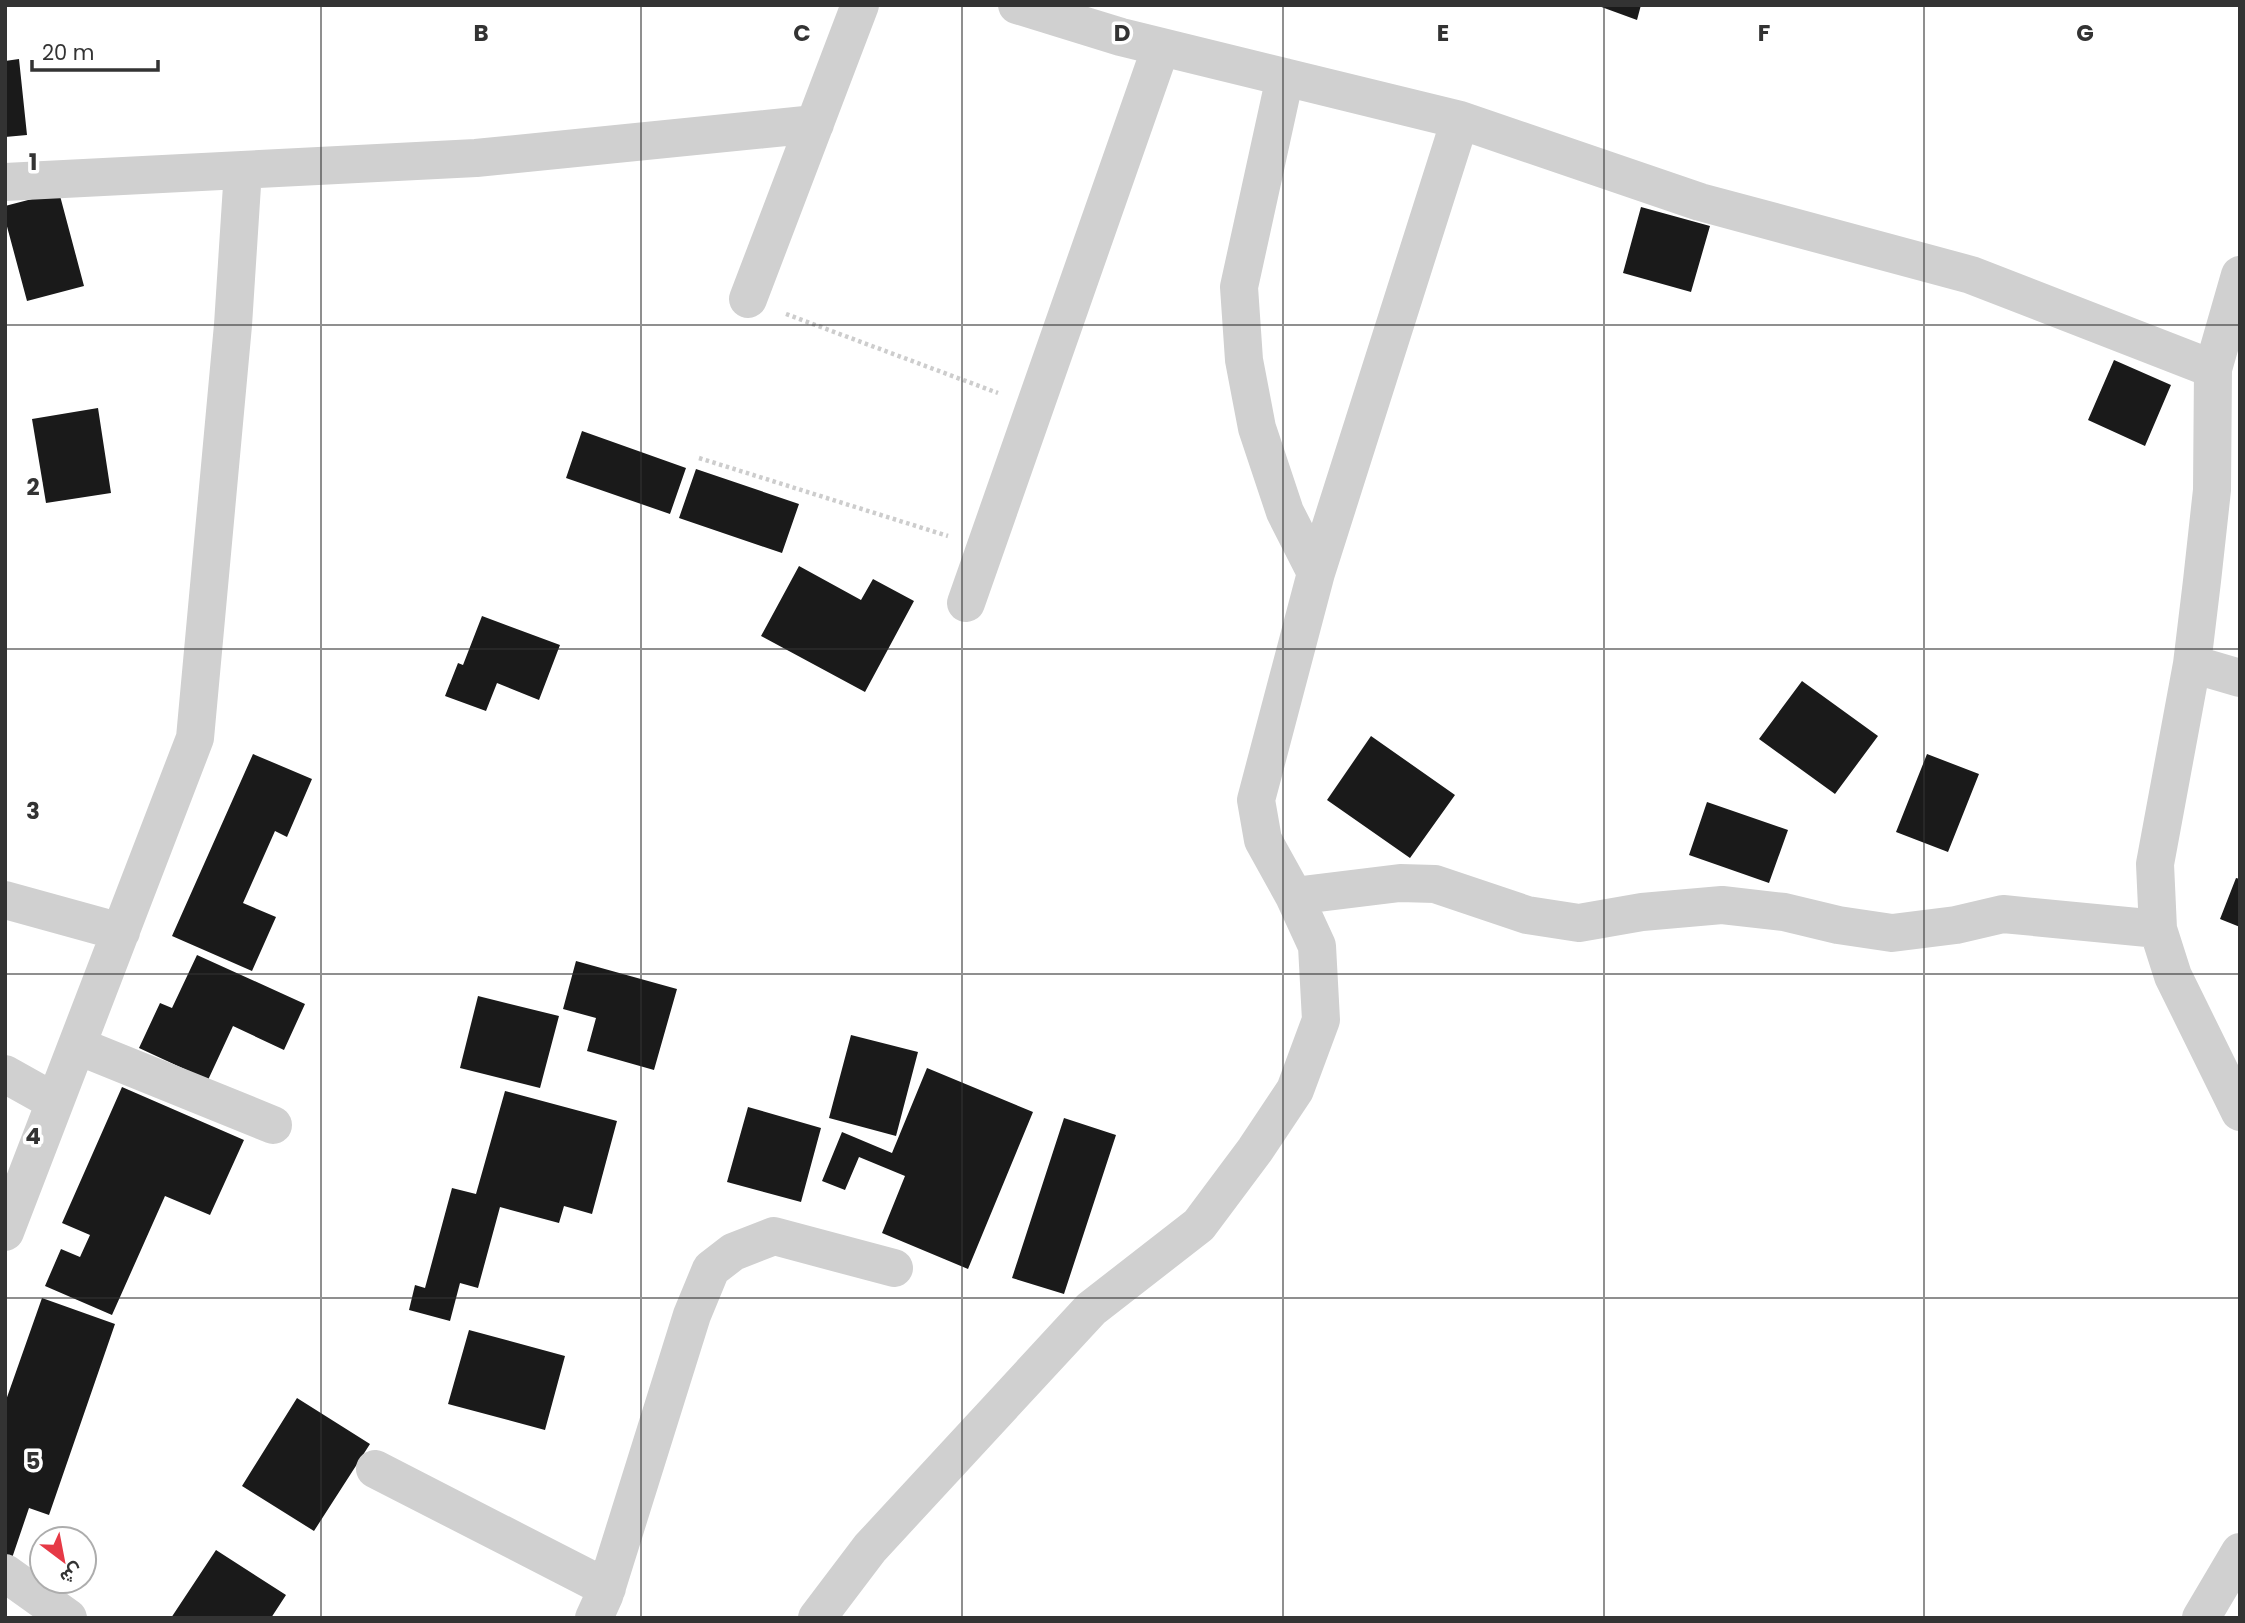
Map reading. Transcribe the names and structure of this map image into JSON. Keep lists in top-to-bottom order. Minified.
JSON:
{"scale_bar":"20 m","north":"bottom right","grid":{"columns":["B","C","D","E","F","G"],"rows":["1","2","3","4","5"]}}
